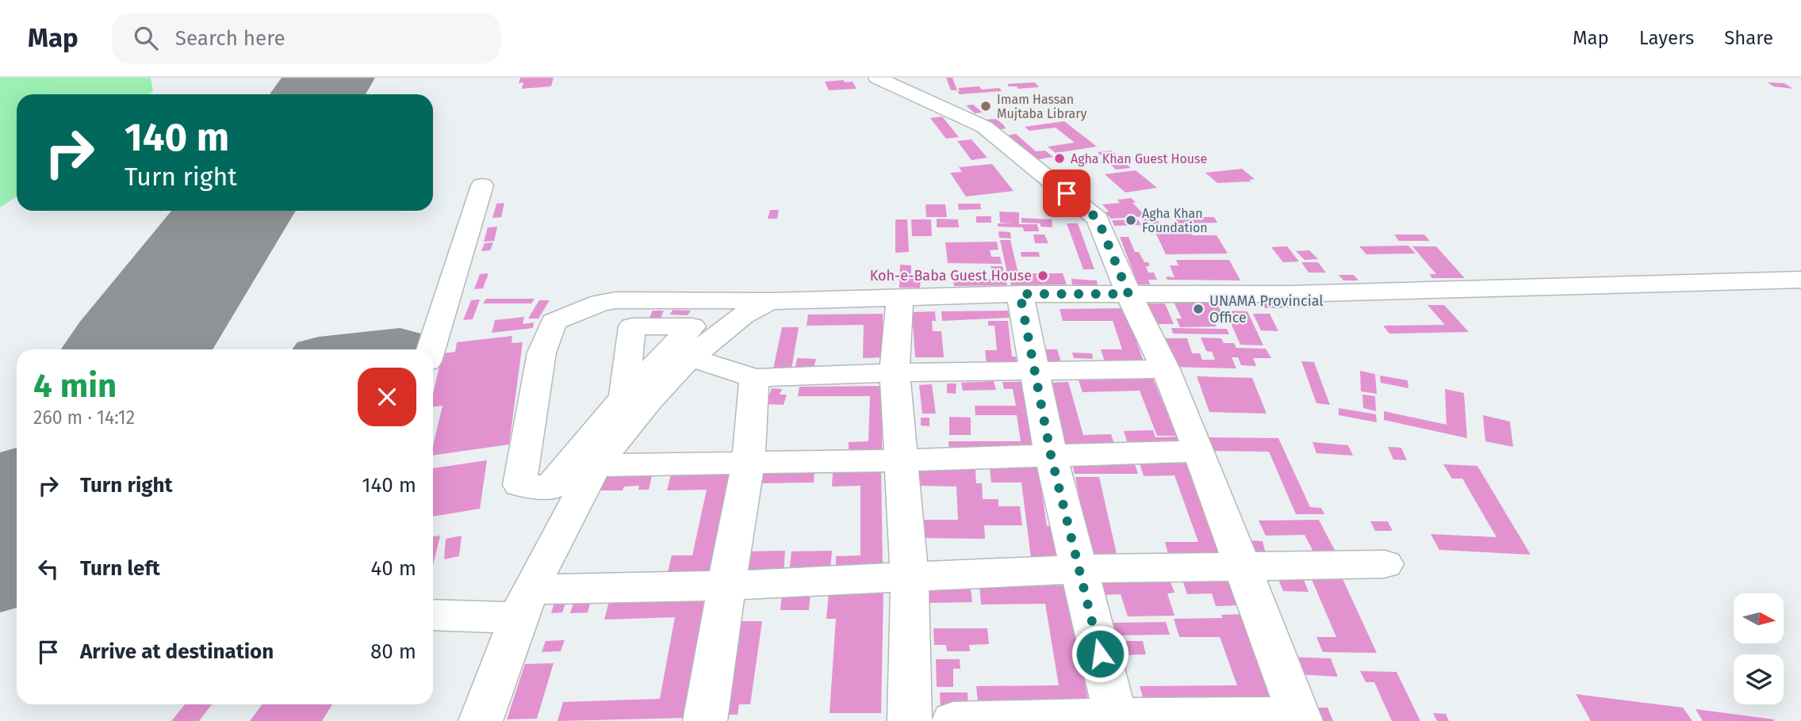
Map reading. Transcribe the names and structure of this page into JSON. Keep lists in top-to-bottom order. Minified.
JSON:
{"places":["Imam Hassan Mujtaba Library","Agha Khan Guest House","Agha Khan Foundation","Koh-e-Baba Guest House","UNAMA Provincial Office"],"north":"right","page":{"header":"Map","search":"Search here","nav":["Map","Layers","Share"],"turn":["140 m","Turn right"],"heading":["4 min","260 m · 14:12"],"list":[{"name":"Turn right","value":"140 m"},{"name":"Turn left","value":"40 m"},{"name":"Arrive at destination","value":"80 m"}]}}
